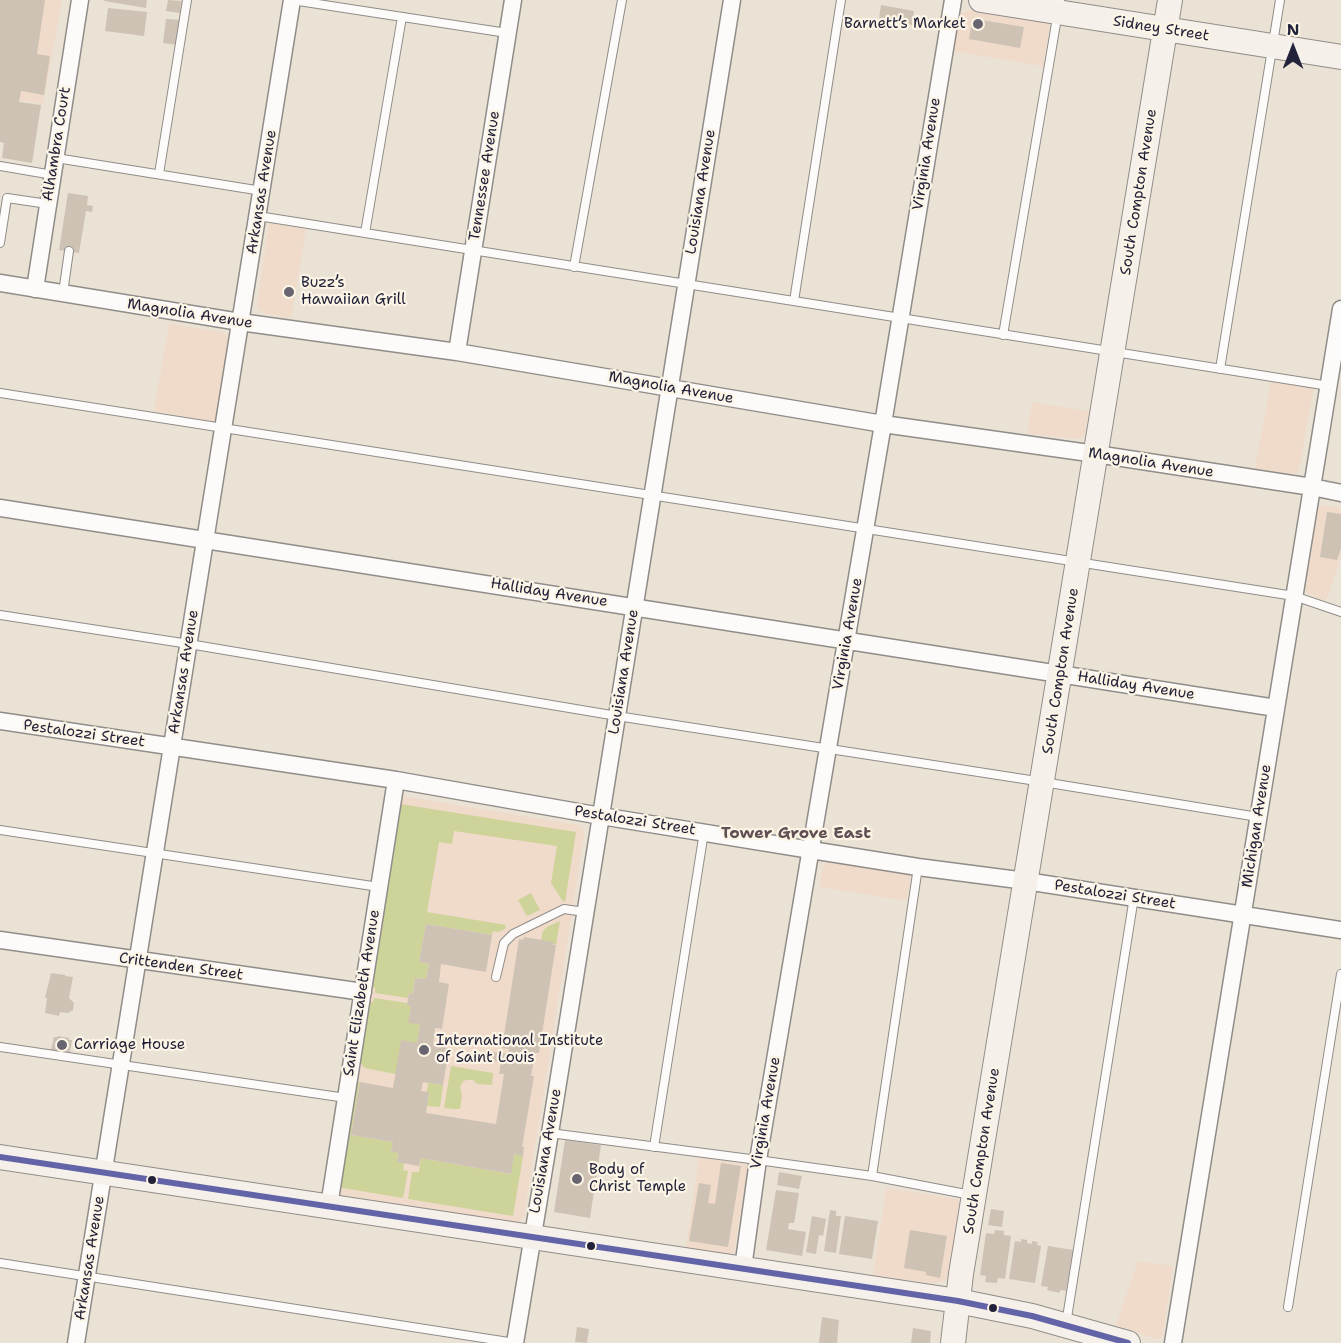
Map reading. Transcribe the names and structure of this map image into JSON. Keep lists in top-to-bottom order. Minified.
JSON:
{"streets":{"main road":["Sidney Street","South Compton Avenue"],"street":["Alhambra Court","Virginia Avenue","Tennessee Avenue","Arkansas Avenue","Louisiana Avenue","Magnolia Avenue","Halliday Avenue","Pestalozzi Street","Michigan Avenue","Crittenden Street","Saint Elizabeth Avenue"]},"crossings":[["Sidney Street","South Compton Avenue"],["Alhambra Court","Magnolia Avenue"],["Virginia Avenue","Magnolia Avenue"],["Virginia Avenue","Halliday Avenue"],["Virginia Avenue","Pestalozzi Street"],["Tennessee Avenue","Magnolia Avenue"],["Arkansas Avenue","Magnolia Avenue"],["Arkansas Avenue","Halliday Avenue"],["Arkansas Avenue","Pestalozzi Street"],["Arkansas Avenue","Crittenden Street"],["Louisiana Avenue","Magnolia Avenue"],["Louisiana Avenue","Halliday Avenue"],["Louisiana Avenue","Pestalozzi Street"],["South Compton Avenue","Magnolia Avenue"],["South Compton Avenue","Halliday Avenue"],["South Compton Avenue","Pestalozzi Street"],["Magnolia Avenue","Michigan Avenue"],["Halliday Avenue","Michigan Avenue"],["Pestalozzi Street","Michigan Avenue"],["Pestalozzi Street","Saint Elizabeth Avenue"],["Crittenden Street","Saint Elizabeth Avenue"]],"districts":["Tower Grove East"],"places":["Barnett’s Market","Buzz’s Hawaiian Grill","Carriage House","International Institute of Saint Louis","Body of Christ Temple"],"north":"top"}
